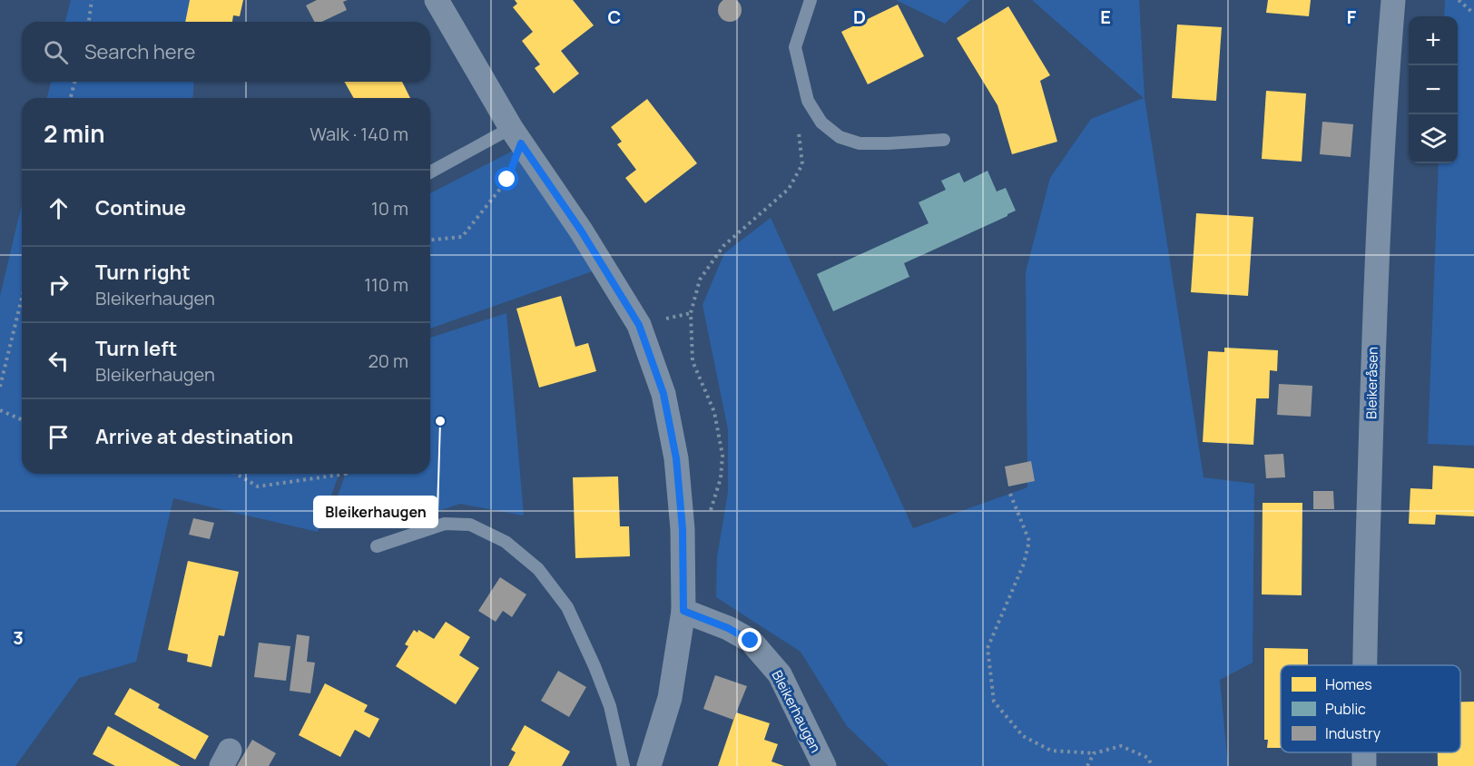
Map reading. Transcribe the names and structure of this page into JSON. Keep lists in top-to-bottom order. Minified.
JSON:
{"streets":{"street":["Bleikeråsen","Bleikerhaugen"]},"places":["Bleikerhaugen"],"legend":["Homes","Public","Industry"],"page":{"map_buttons":["+","−"],"search":"Search here","heading":["2 min","Walk · 140 m"],"list":[["Continue","10 m"],["Turn right","Bleikerhaugen","110 m"],["Turn left","Bleikerhaugen","20 m"],"Arrive at destination"]},"grid":{"columns":["C","D","E","F"],"rows":["3"]}}
